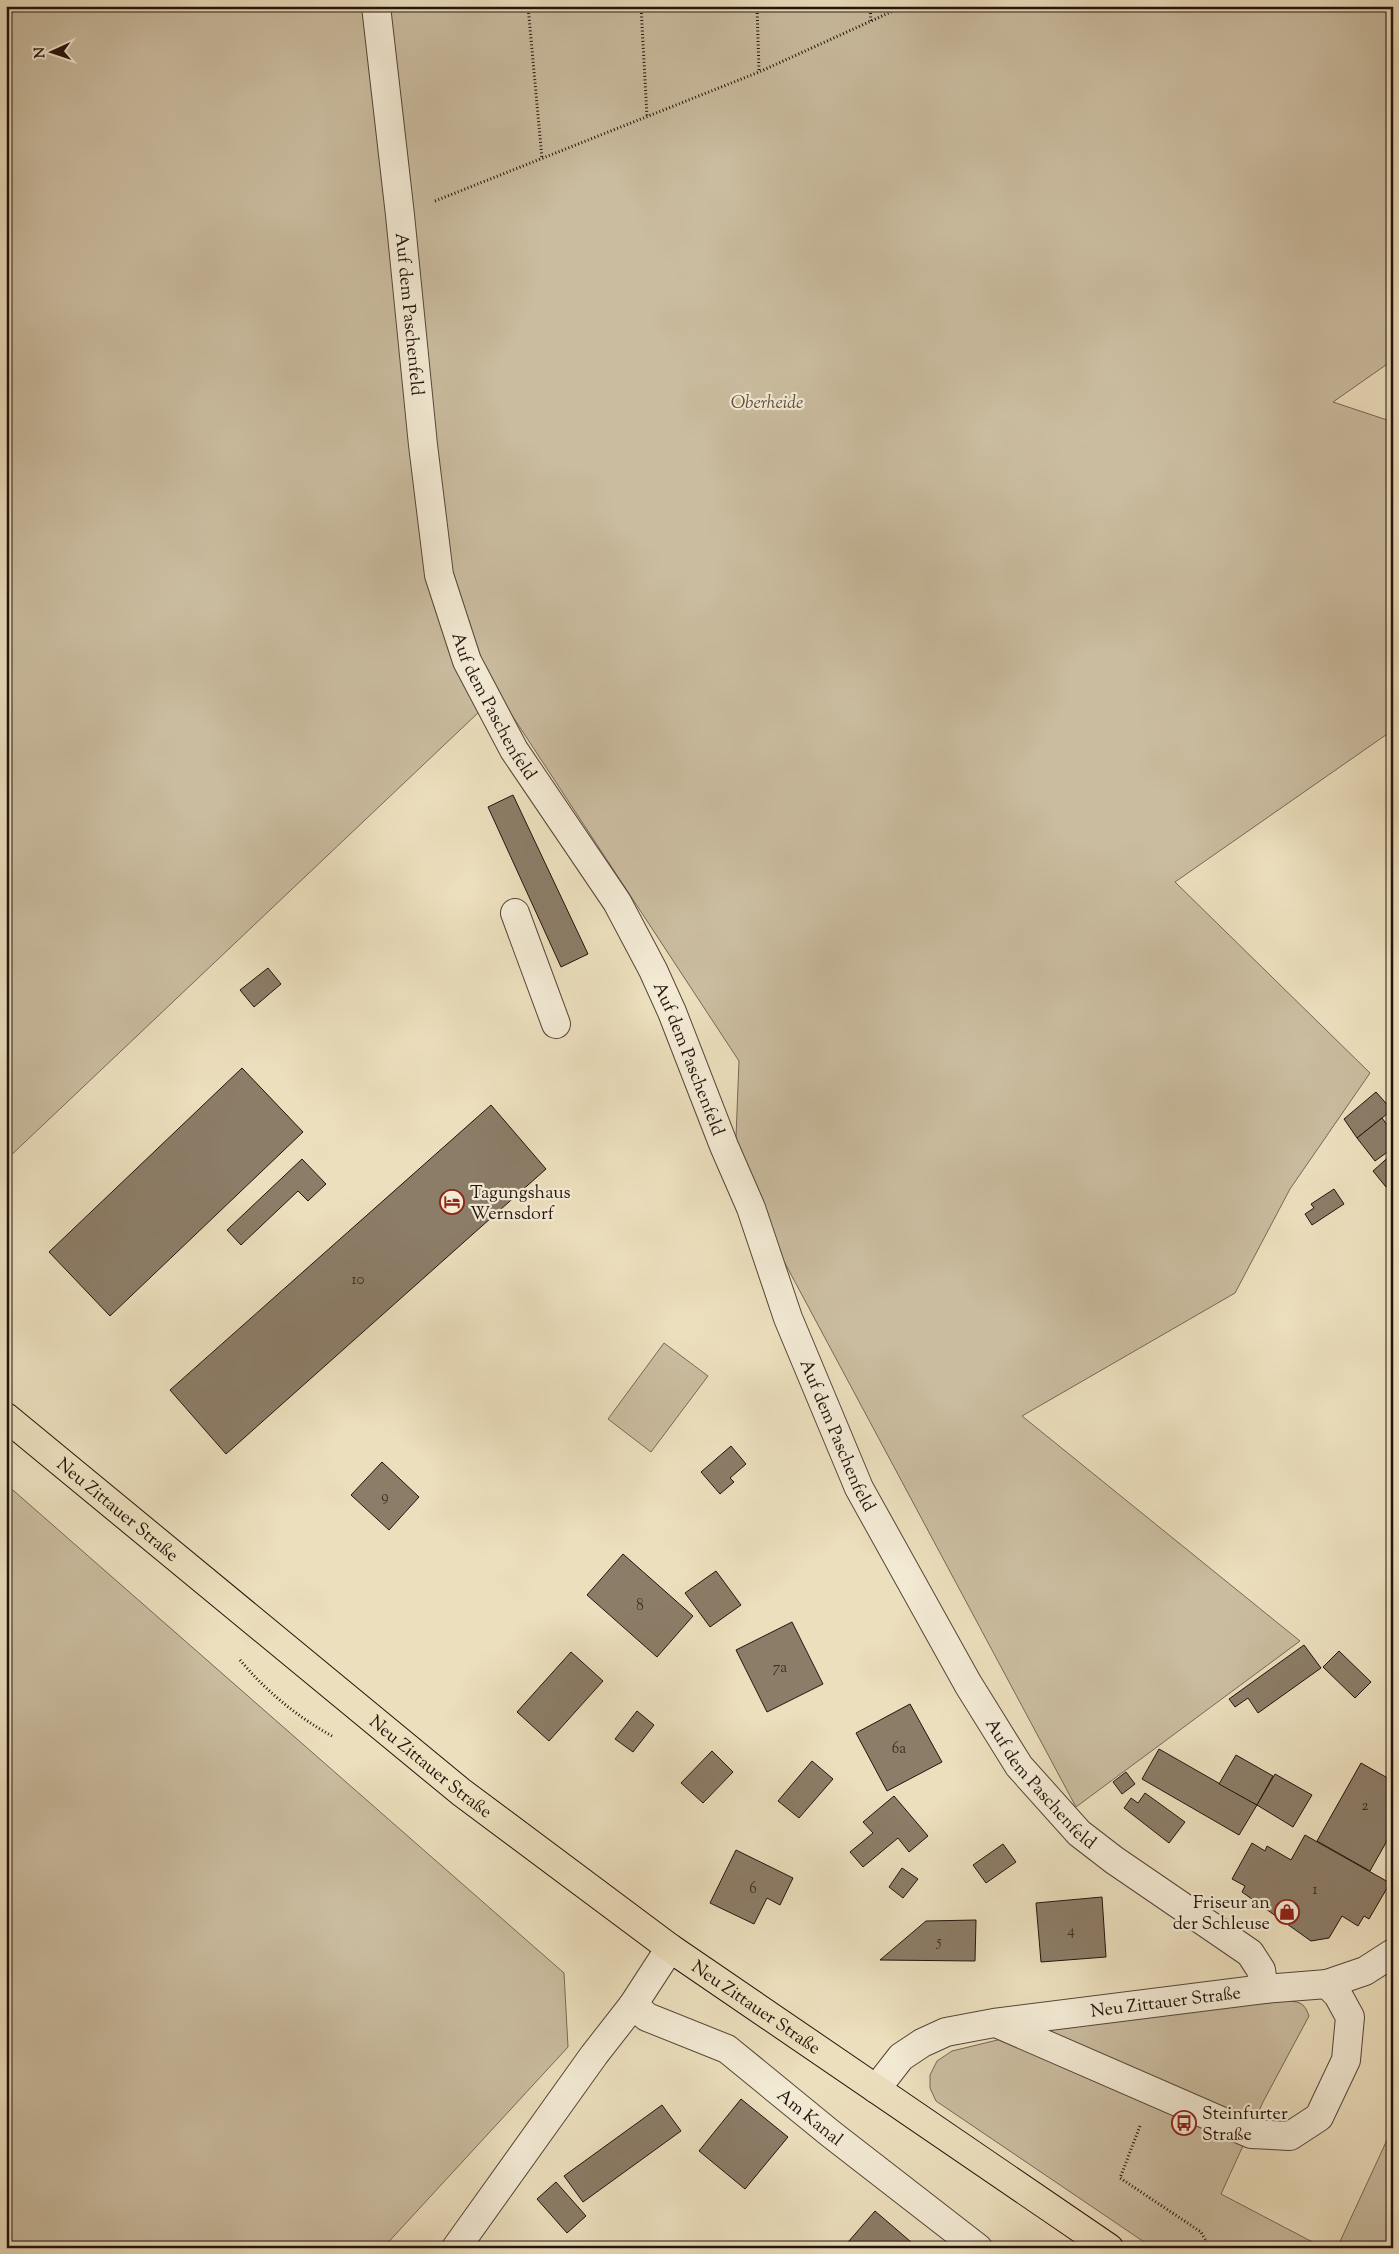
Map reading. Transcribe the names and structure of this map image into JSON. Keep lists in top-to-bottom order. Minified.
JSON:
{"streets":{"main road":["Neu Zittauer Straße"],"street":["Auf dem Paschenfeld","Am Kanal"]},"crossings":[["Auf dem Paschenfeld","Neu Zittauer Straße"]],"parks":["Oberheide"],"places":{"hotel":["Tagungshaus Wernsdorf"],"shop":["Friseur an der Schleuse"],"bus stop":["Steinfurter Straße"]},"house_numbers":["10","9","8","7a","6a","2","6","1","4","5"],"north":"left"}
